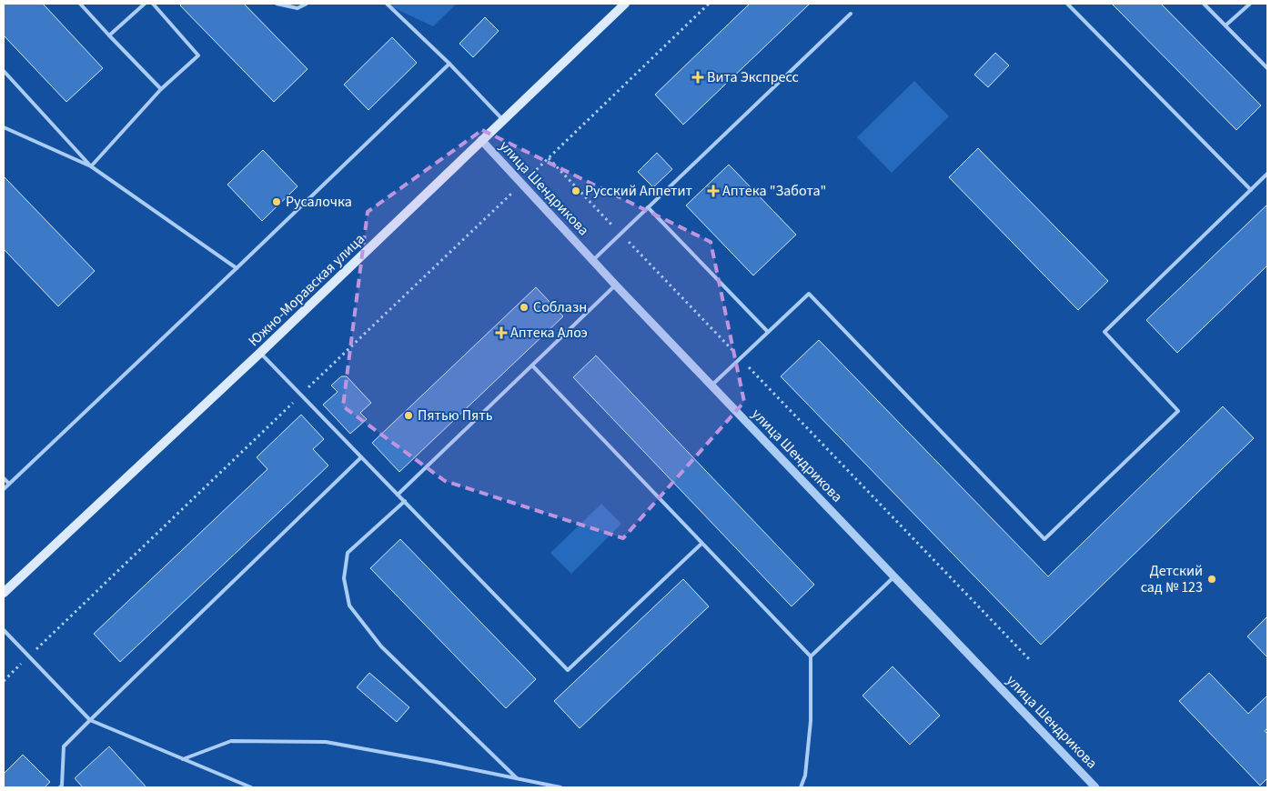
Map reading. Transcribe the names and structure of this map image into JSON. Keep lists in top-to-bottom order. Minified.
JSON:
{"streets":{"main road":["Южно-Моравская улица"],"street":["улица Шендрикова"]},"crossings":[["улица Шендрикова","Южно-Моравская улица"]],"places":{"health":["Вита Экспресс","Аптека \"Забота\"","Аптека Алоэ"],"other":["Русский Аппетит","Русалочка","Соблазн","Пятью Пять","Детский сад № 123"]}}
